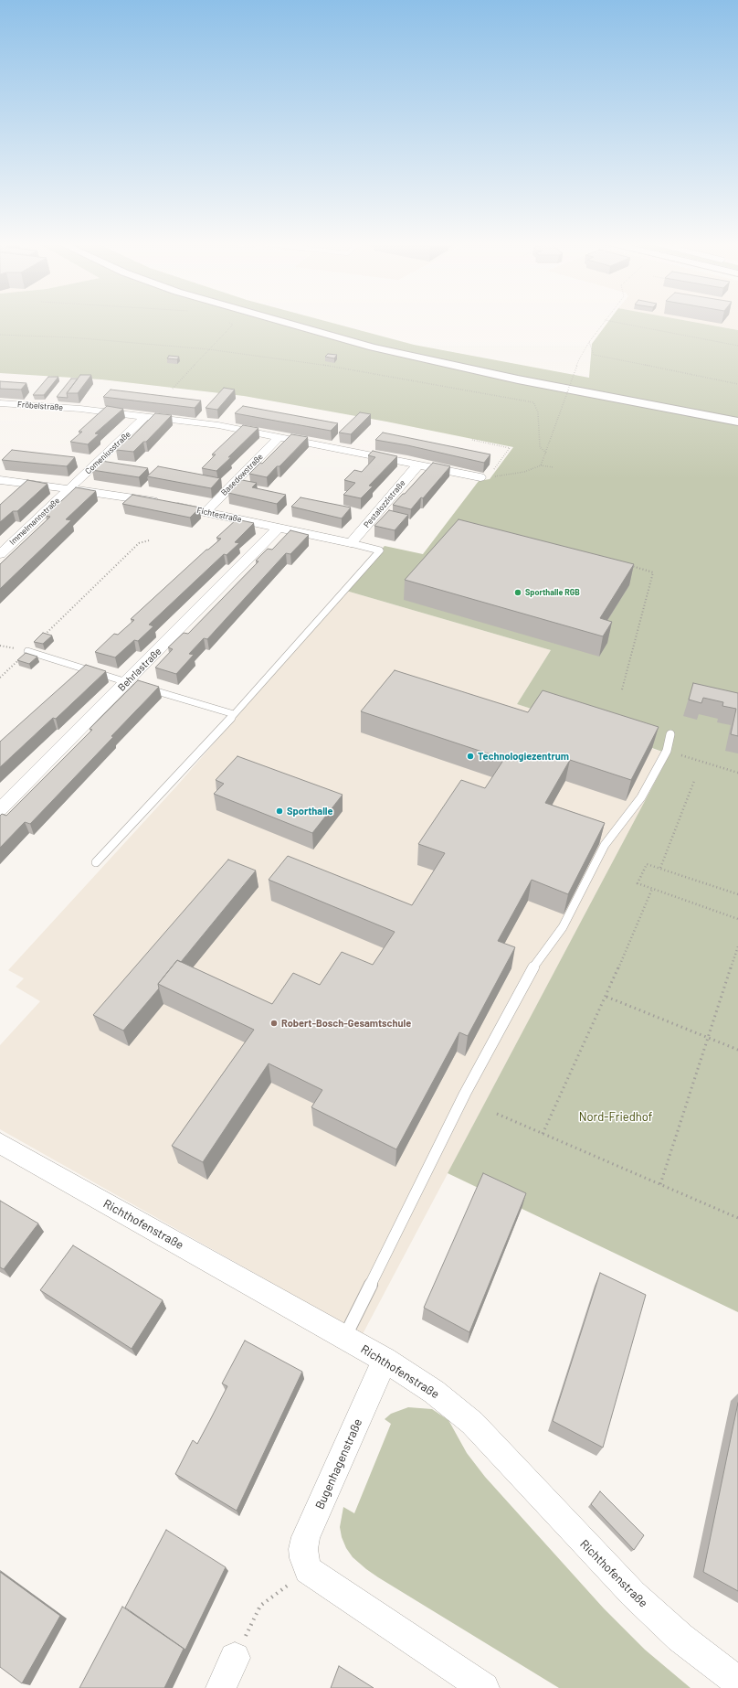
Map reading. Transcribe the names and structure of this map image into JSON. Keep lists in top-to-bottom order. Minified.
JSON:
{"streets":{"street":["Fröbelstraße","Comeniusstraße","Basedowstraße","Pestalozzistraße","Fichtestraße","Immelmannstraße","Behrlastraße","Richthofenstraße","Bugenhagenstraße"]},"crossings":[["Fröbelstraße","Comeniusstraße"],["Comeniusstraße","Fichtestraße"],["Comeniusstraße","Immelmannstraße"],["Basedowstraße","Fichtestraße"],["Pestalozzistraße","Fichtestraße"],["Fichtestraße","Immelmannstraße"],["Fichtestraße","Behrlastraße"],["Richthofenstraße","Bugenhagenstraße"]],"parks":["Nord-Friedhof"],"places":["Sporthalle RGB","Technologiezentrum","Sporthalle","Robert-Bosch-Gesamtschule"]}
